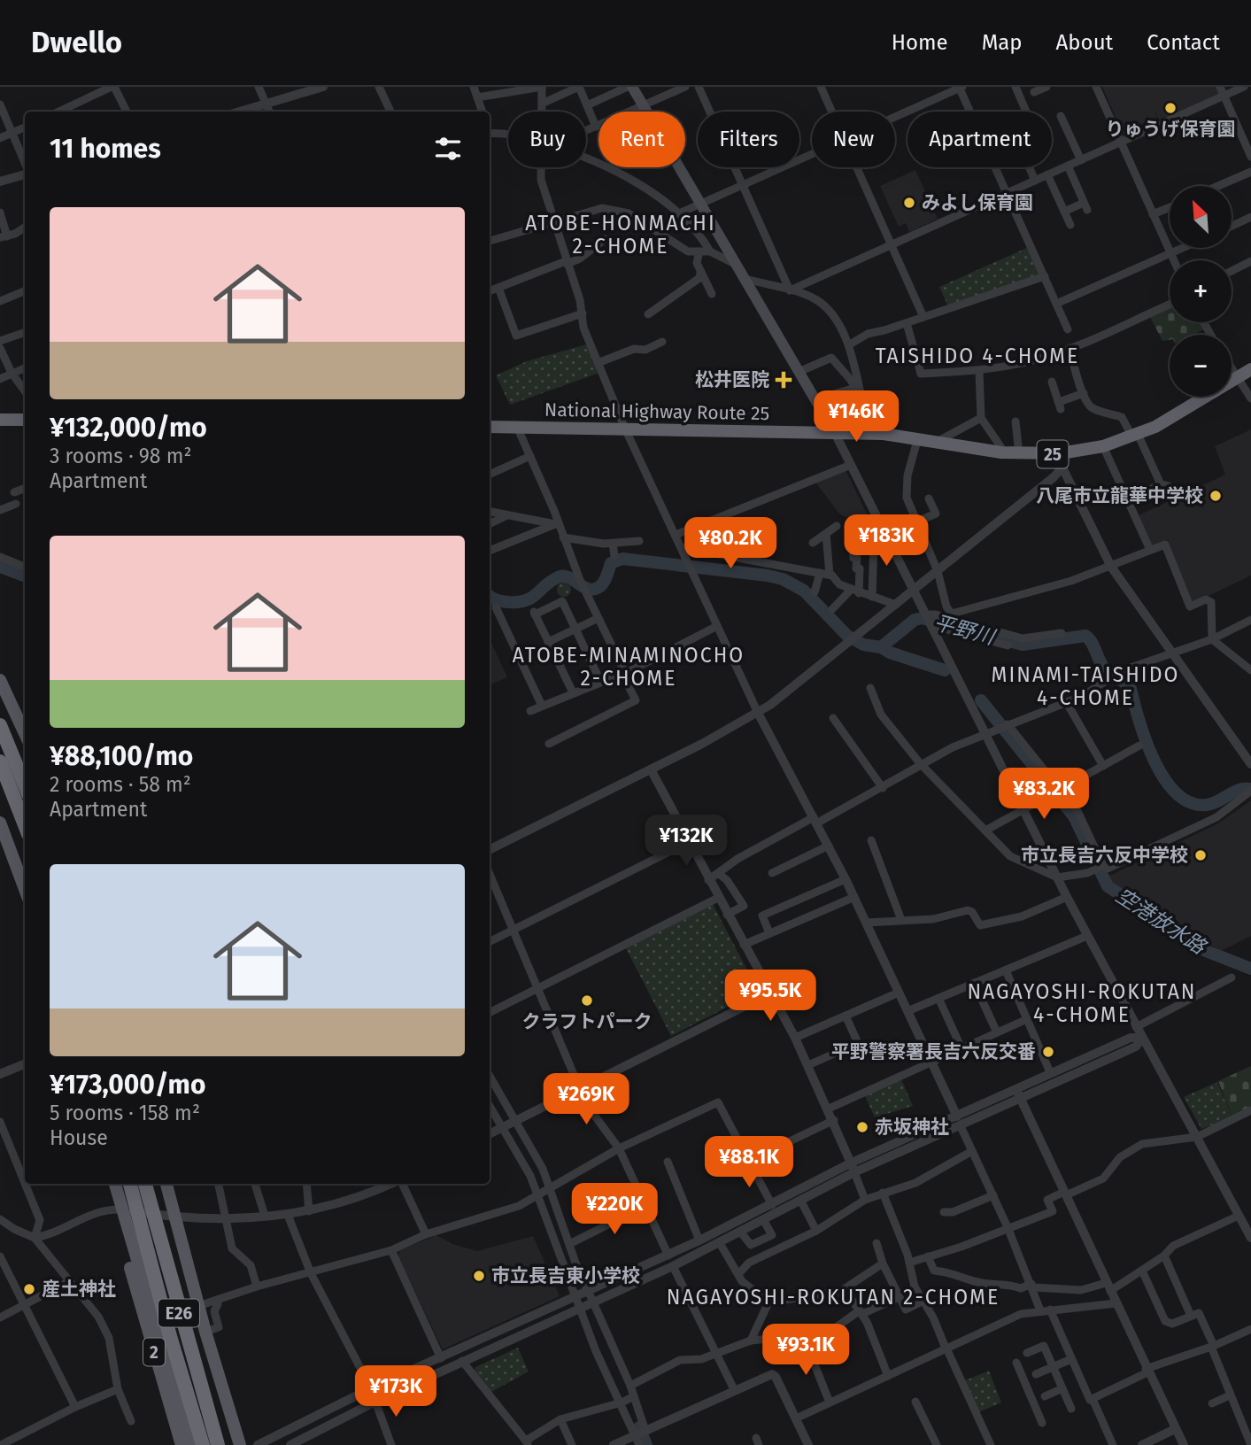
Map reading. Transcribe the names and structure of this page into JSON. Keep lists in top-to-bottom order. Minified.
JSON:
{"streets":{"highway":["National Highway Route 25","25","E26"],"main road":["2"]},"districts":["ATOBE-HONMACHI 2-CHOME","TAISHIDO 4-CHOME","ATOBE-MINAMINOCHO 2-CHOME","MINAMI-TAISHIDO 4-CHOME","NAGAYOSHI-ROKUTAN 4-CHOME","NAGAYOSHI-ROKUTAN 2-CHOME"],"water":["平野川","空港放水路"],"places":{"other":["りゅうげ保育園","みよし保育園","八尾市立龍華中学校","市立長吉六反中学校","クラフトパーク","平野警察署長吉六反交番","赤坂神社","市立長吉東小学校","産土神社"],"health":["松井医院"]},"north":"top left","page":{"header":"Dwello","nav":["Home","Map","About","Contact"],"chip":["Buy","Rent","Filters","New","Apartment"],"heading":"11 homes","map_buttons":["+","−"],"list":[{"name":"¥132,000/mo","note":"3 rooms · 98 m² · Apartment"},{"name":"¥88,100/mo","note":"2 rooms · 58 m² · Apartment"},{"name":"¥173,000/mo","note":"5 rooms · 158 m² · House"}],"price":["¥146K","¥183K","¥80.2K","¥83.2K","¥132K","¥95.5K","¥269K","¥88.1K","¥220K","¥93.1K","¥173K"]}}
